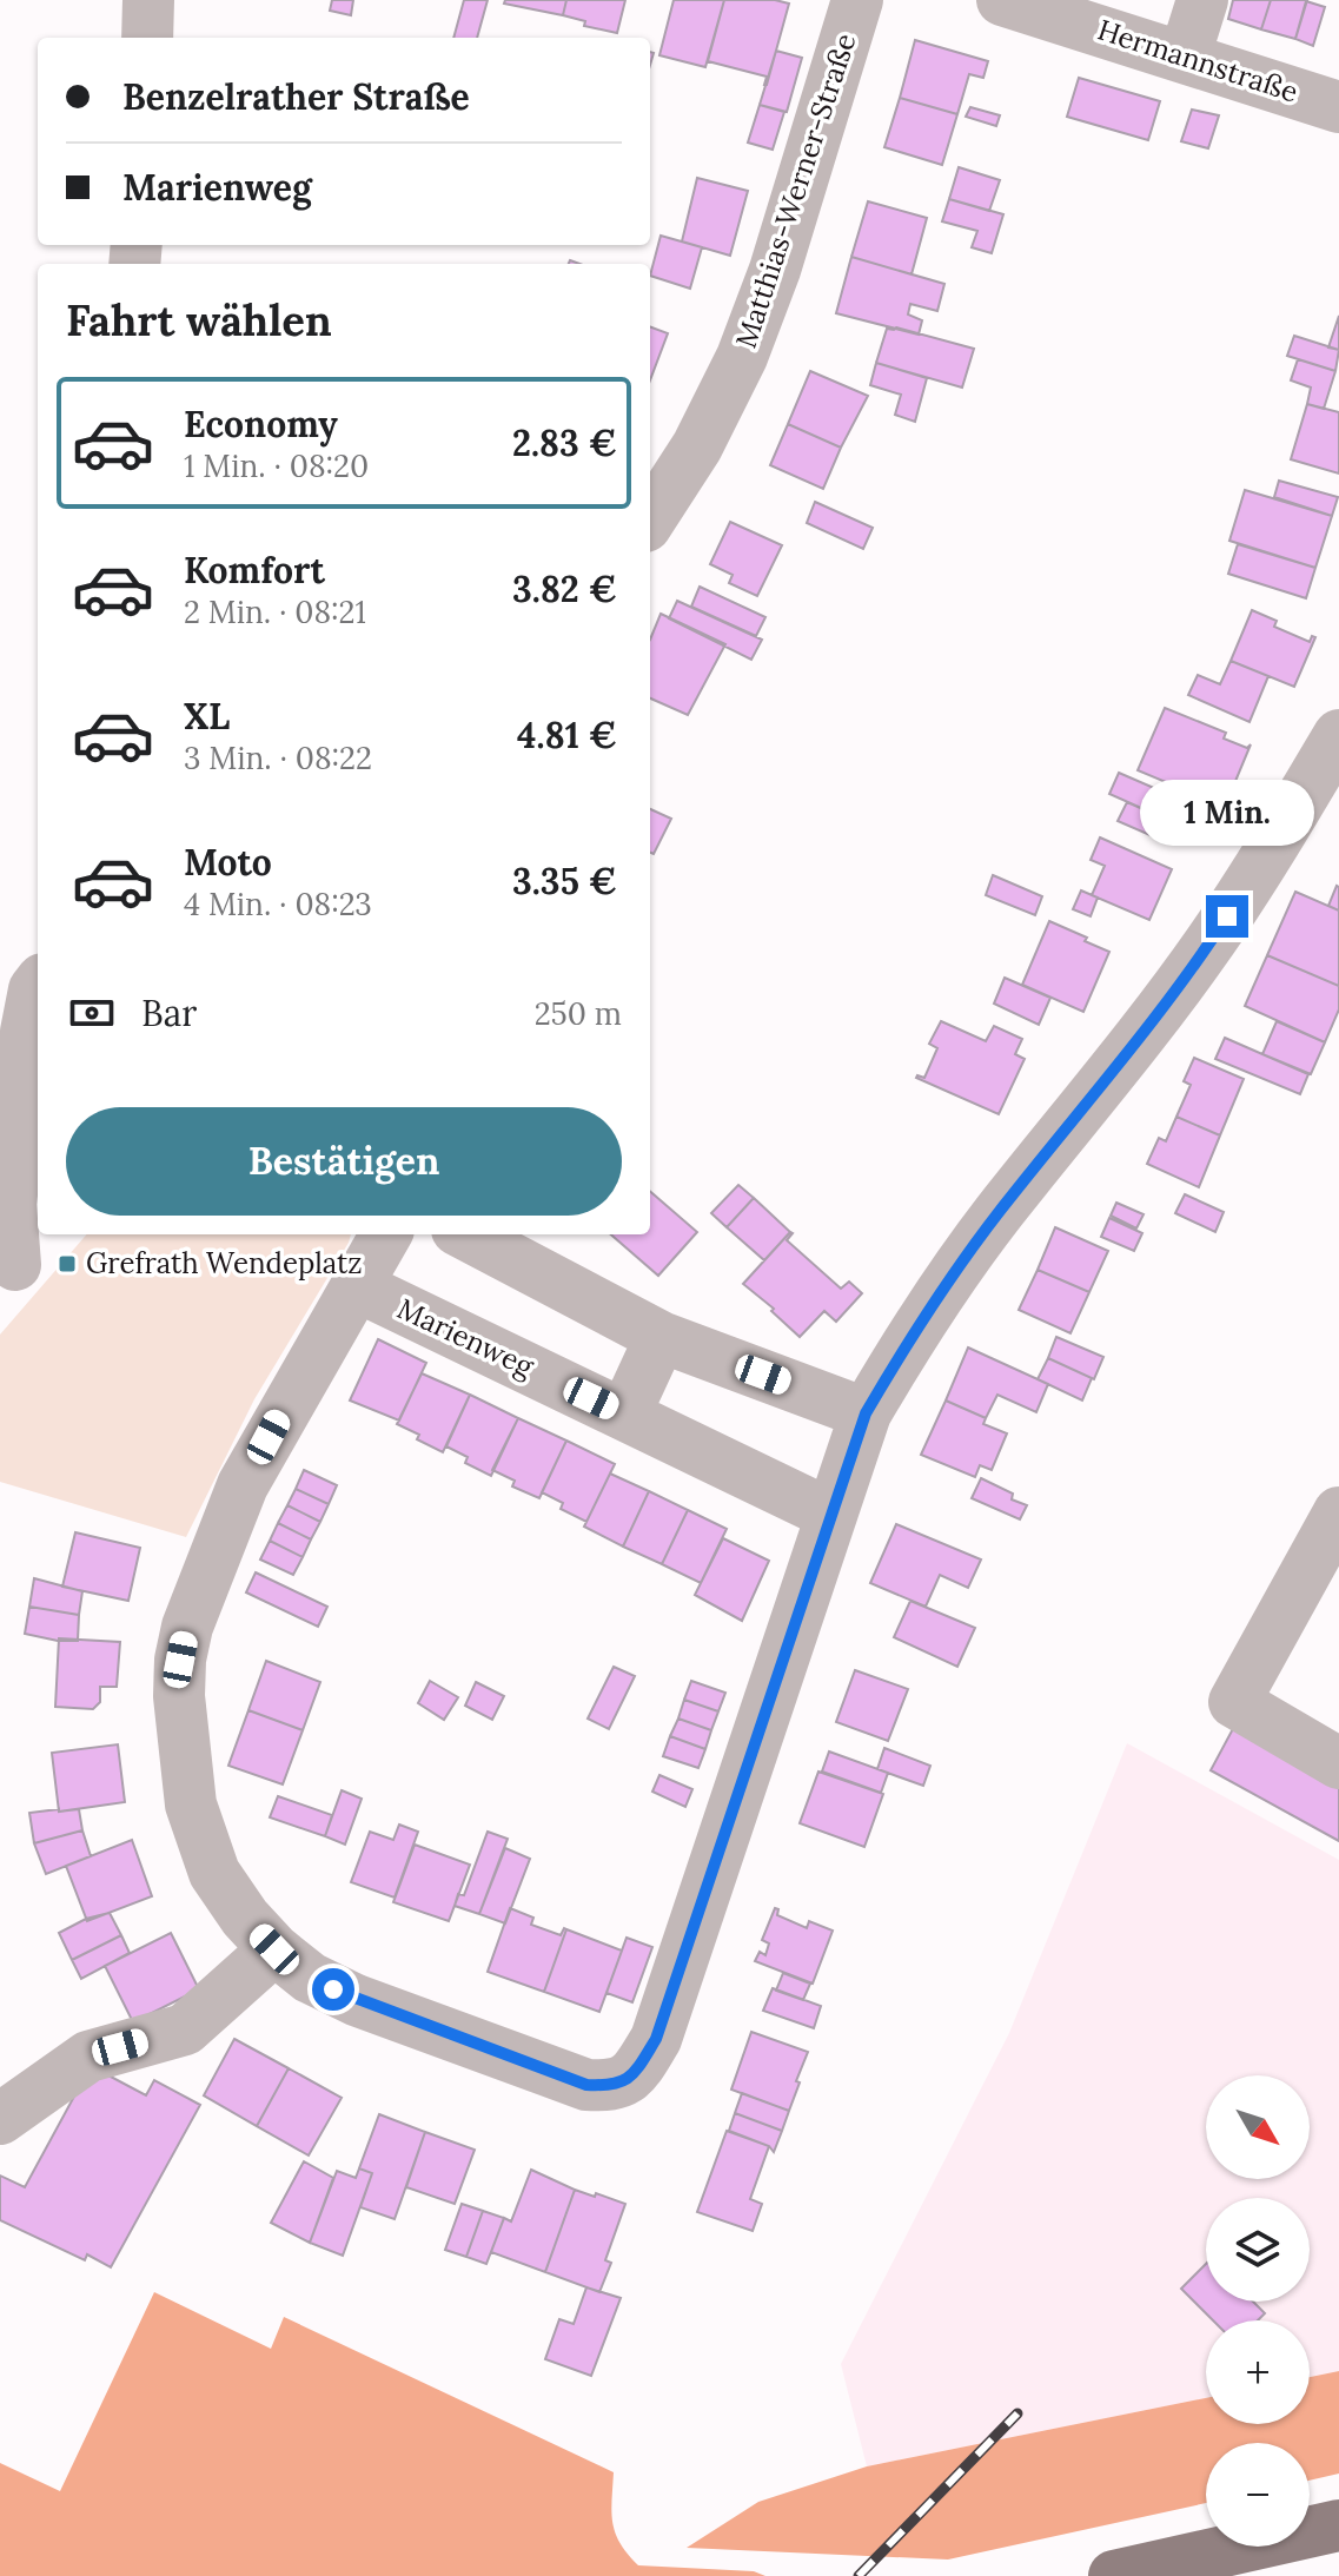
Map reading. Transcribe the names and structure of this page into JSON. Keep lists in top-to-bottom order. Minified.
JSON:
{"streets":{"street":["Hermannstraße","Matthias-Werner-Straße","Marienweg"]},"places":{"transit":["Grefrath Wendeplatz"]},"north":"bottom right","page":{"banner":["Benzelrather Straße","Marienweg"],"heading":"Fahrt wählen","list":[{"name":"Economy","note":"1 Min. · 08:20","value":"2.83 €"},{"name":"Komfort","note":"2 Min. · 08:21","value":"3.82 €"},{"name":"XL","note":"3 Min. · 08:22","value":"4.81 €"},{"name":"Moto","note":"4 Min. · 08:23","value":"3.35 €"}],"bubble":"1 Min.","pay":["Bar","250 m"],"buttons":"Bestätigen","map_buttons":["+","−"]}}
